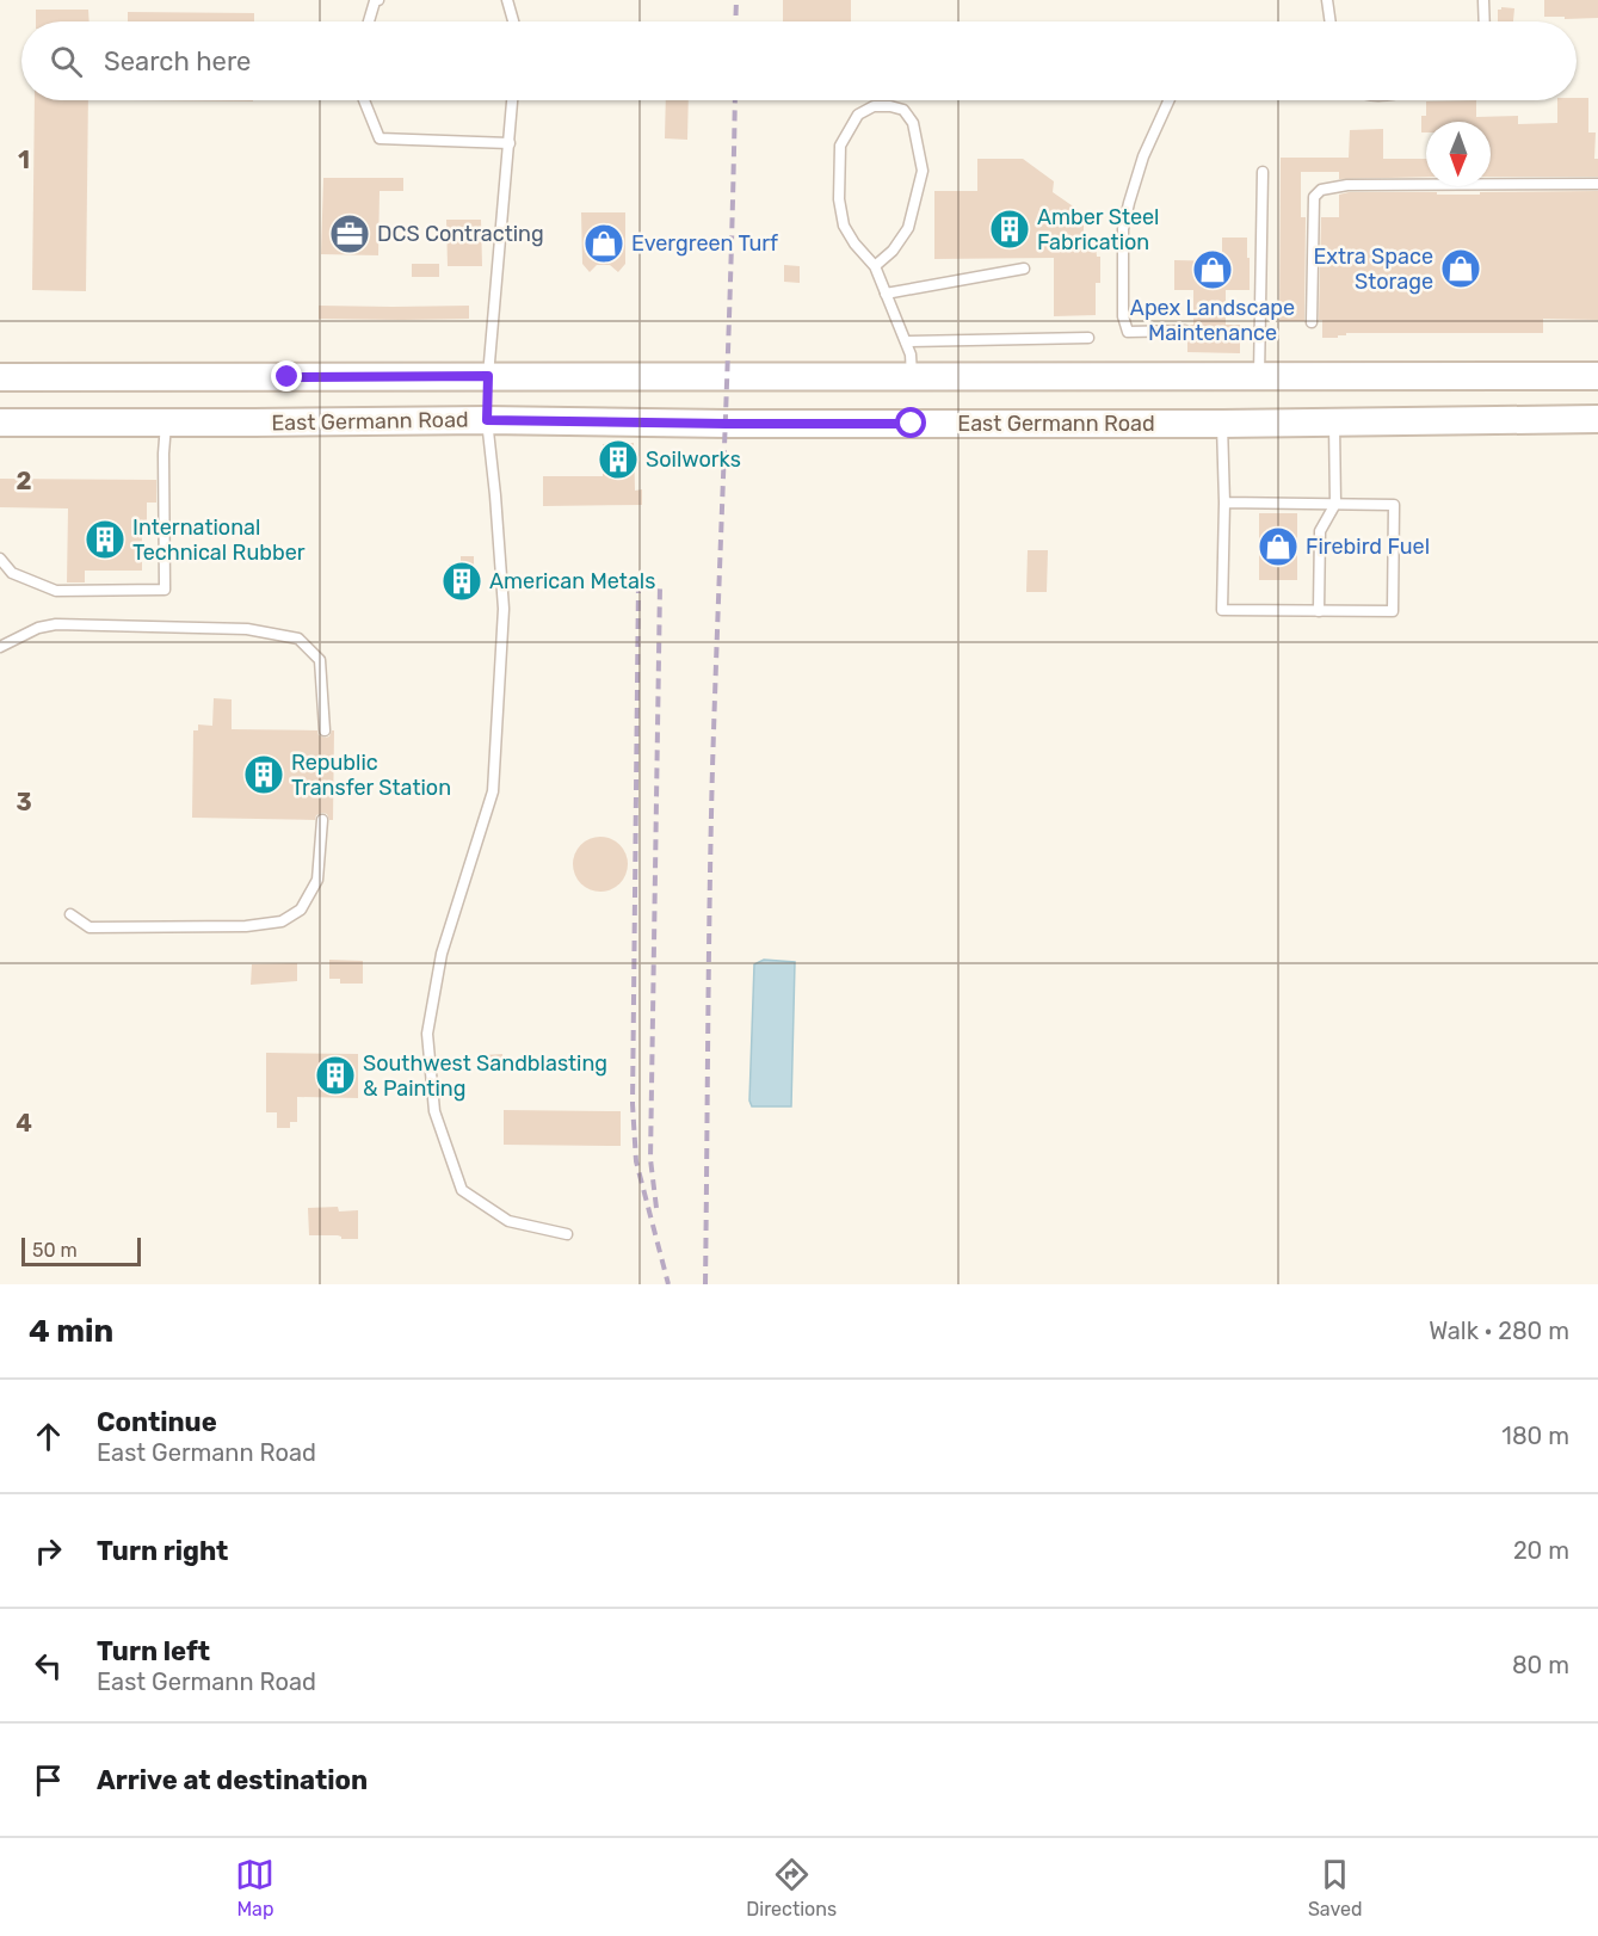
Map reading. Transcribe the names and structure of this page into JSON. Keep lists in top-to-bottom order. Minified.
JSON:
{"streets":{"main road":["East Germann Road"]},"places":{"building":["Amber Steel Fabrication","Soilworks","International Technical Rubber","American Metals","Republic Transfer Station","Southwest Sandblasting & Painting"],"office":["DCS Contracting"],"shop":["Evergreen Turf","Extra Space Storage","Apex Landscape Maintenance","Firebird Fuel"]},"scale_bar":"50 m","north":"bottom","page":{"search":"Search here","scale":"50 m","heading":["4 min","Walk · 280 m"],"list":[["Continue","East Germann Road","180 m"],["Turn right","20 m"],["Turn left","East Germann Road","80 m"],"Arrive at destination"],"nav":["Map","Directions","Saved"]},"grid":{"rows":["1","2","3","4"]}}
